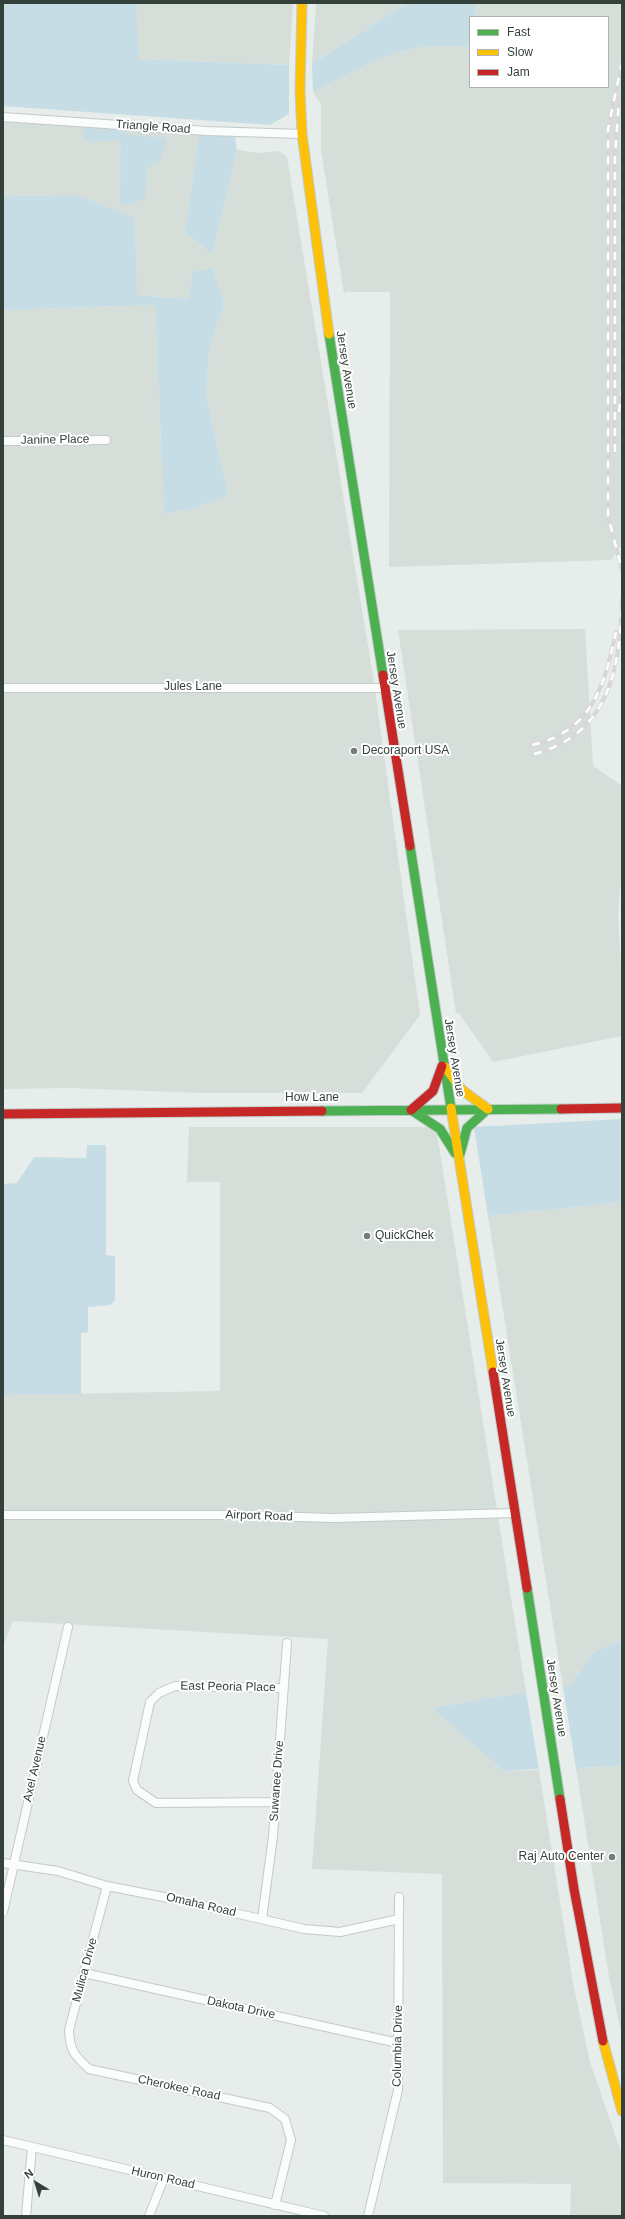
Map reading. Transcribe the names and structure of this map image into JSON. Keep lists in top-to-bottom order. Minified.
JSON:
{"streets":{"main road":["Jersey Avenue","How Lane"],"street":["Triangle Road","Janine Place","Jules Lane","Airport Road","East Peoria Place","Axel Avenue","Suwanee Drive","Omaha Road","Mulica Drive","Dakota Drive","Columbia Drive","Cherokee Road","Huron Road"]},"crossings":[["Triangle Road","Jersey Avenue"],["Jersey Avenue","Jules Lane"],["Jersey Avenue","How Lane"],["Jersey Avenue","Airport Road"],["East Peoria Place","Suwanee Drive"],["Axel Avenue","Omaha Road"],["Suwanee Drive","Omaha Road"],["Omaha Road","Mulica Drive"],["Omaha Road","Columbia Drive"],["Mulica Drive","Dakota Drive"],["Mulica Drive","Cherokee Road"],["Dakota Drive","Columbia Drive"],["Cherokee Road","Huron Road"]],"places":["Decoraport USA","QuickChek","Raj Auto Center"],"legend":["Fast","Slow","Jam"],"north":"top left"}
